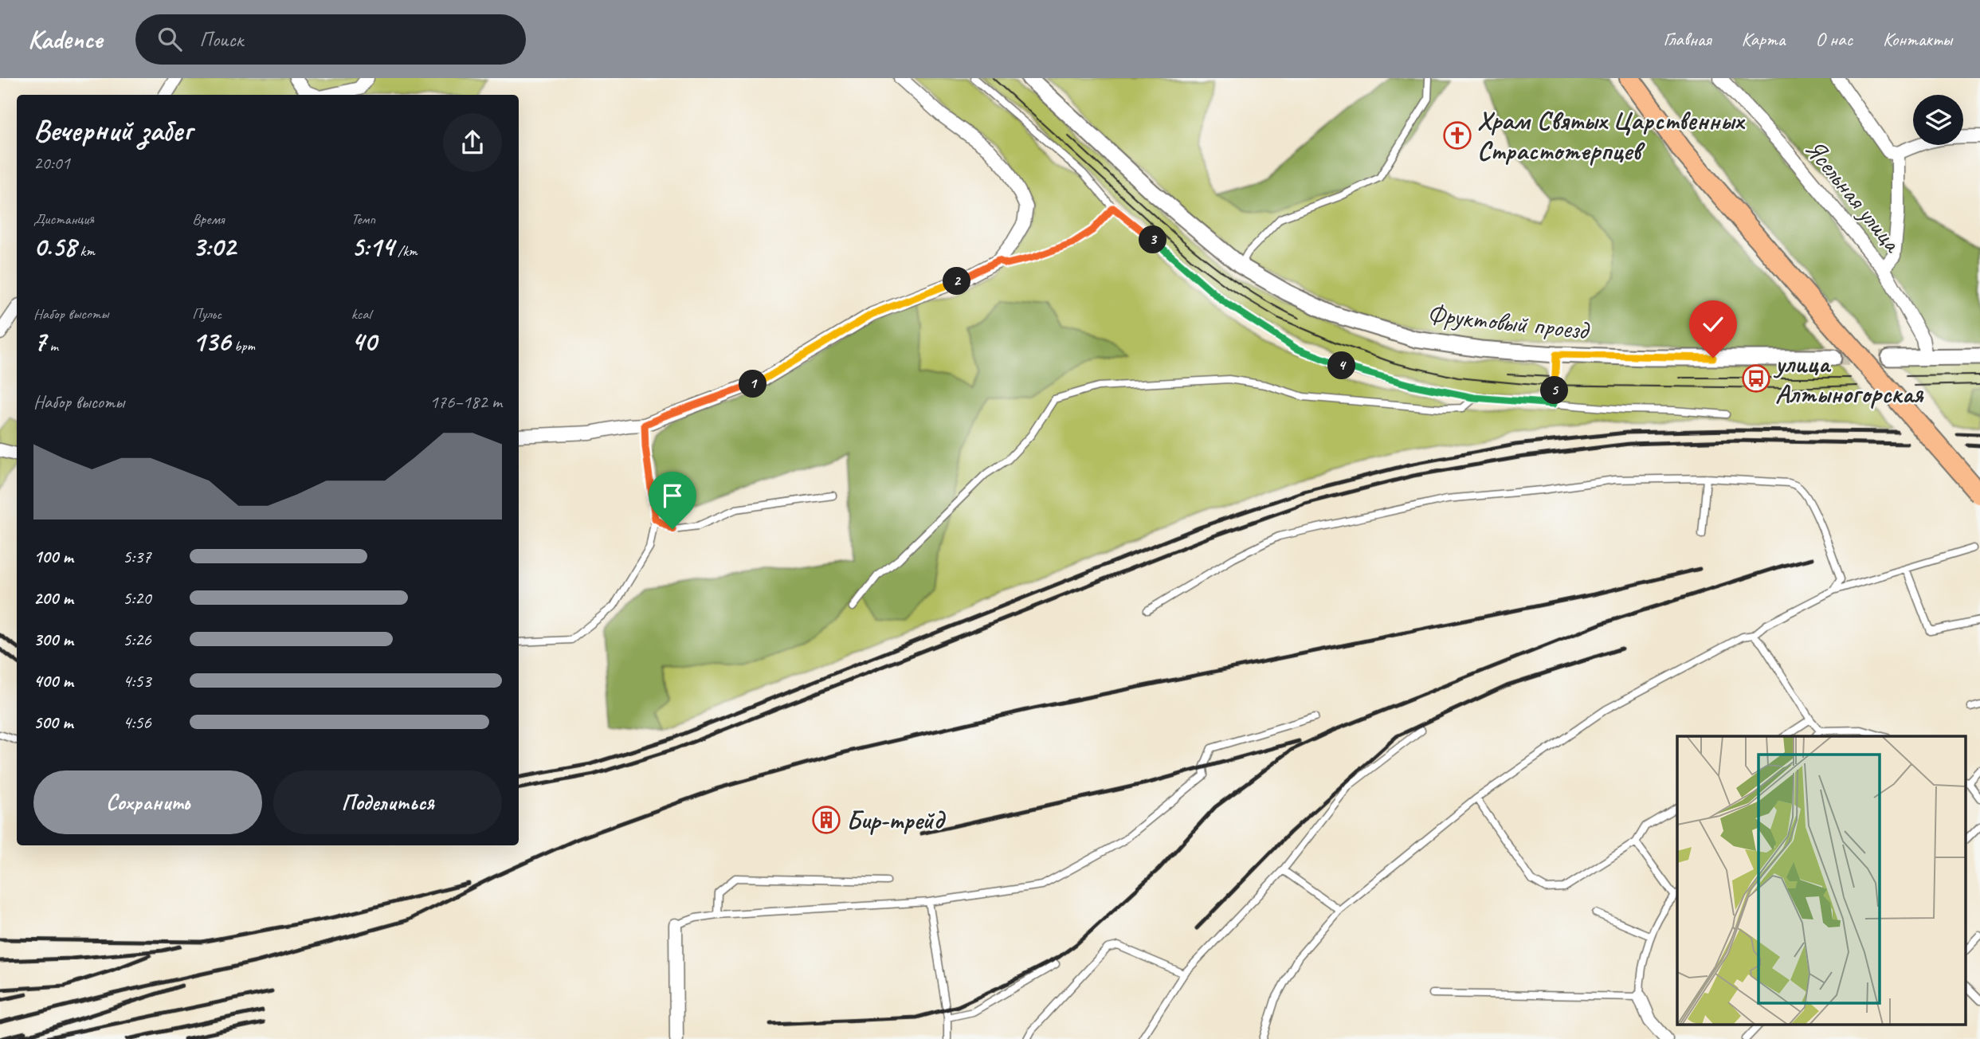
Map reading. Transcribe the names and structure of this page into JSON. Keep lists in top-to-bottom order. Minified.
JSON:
{"streets":{"street":["Ясельная улица","Фруктовый проезд"]},"places":{"church":["Храм Святых Царственных Страстотерпцев"],"bus stop":["улица Алтыногорская"],"building":["Бир-трейд"]},"page":{"header":"Kadence","search":"Поиск","nav":["Главная","Карта","О нас","Контакты"],"heading":["Вечерний забег","20:01"],"stats":[["Дистанция","0.58 km"],["Время","3:02"],["Темп","5:14 /km"],["Набор высоты","7 m"],["Пульс","136 bpm"],["kcal","40"]],"pins":["3","2","4","1","5"],"chart":["Набор высоты","176–182 m"],"list":[{"name":"100 m","note":"5:37"},{"name":"200 m","note":"5:20"},{"name":"300 m","note":"5:26"},{"name":"400 m","note":"4:53"},{"name":"500 m","note":"4:56"}],"buttons":["Сохранить","Поделиться"]}}
